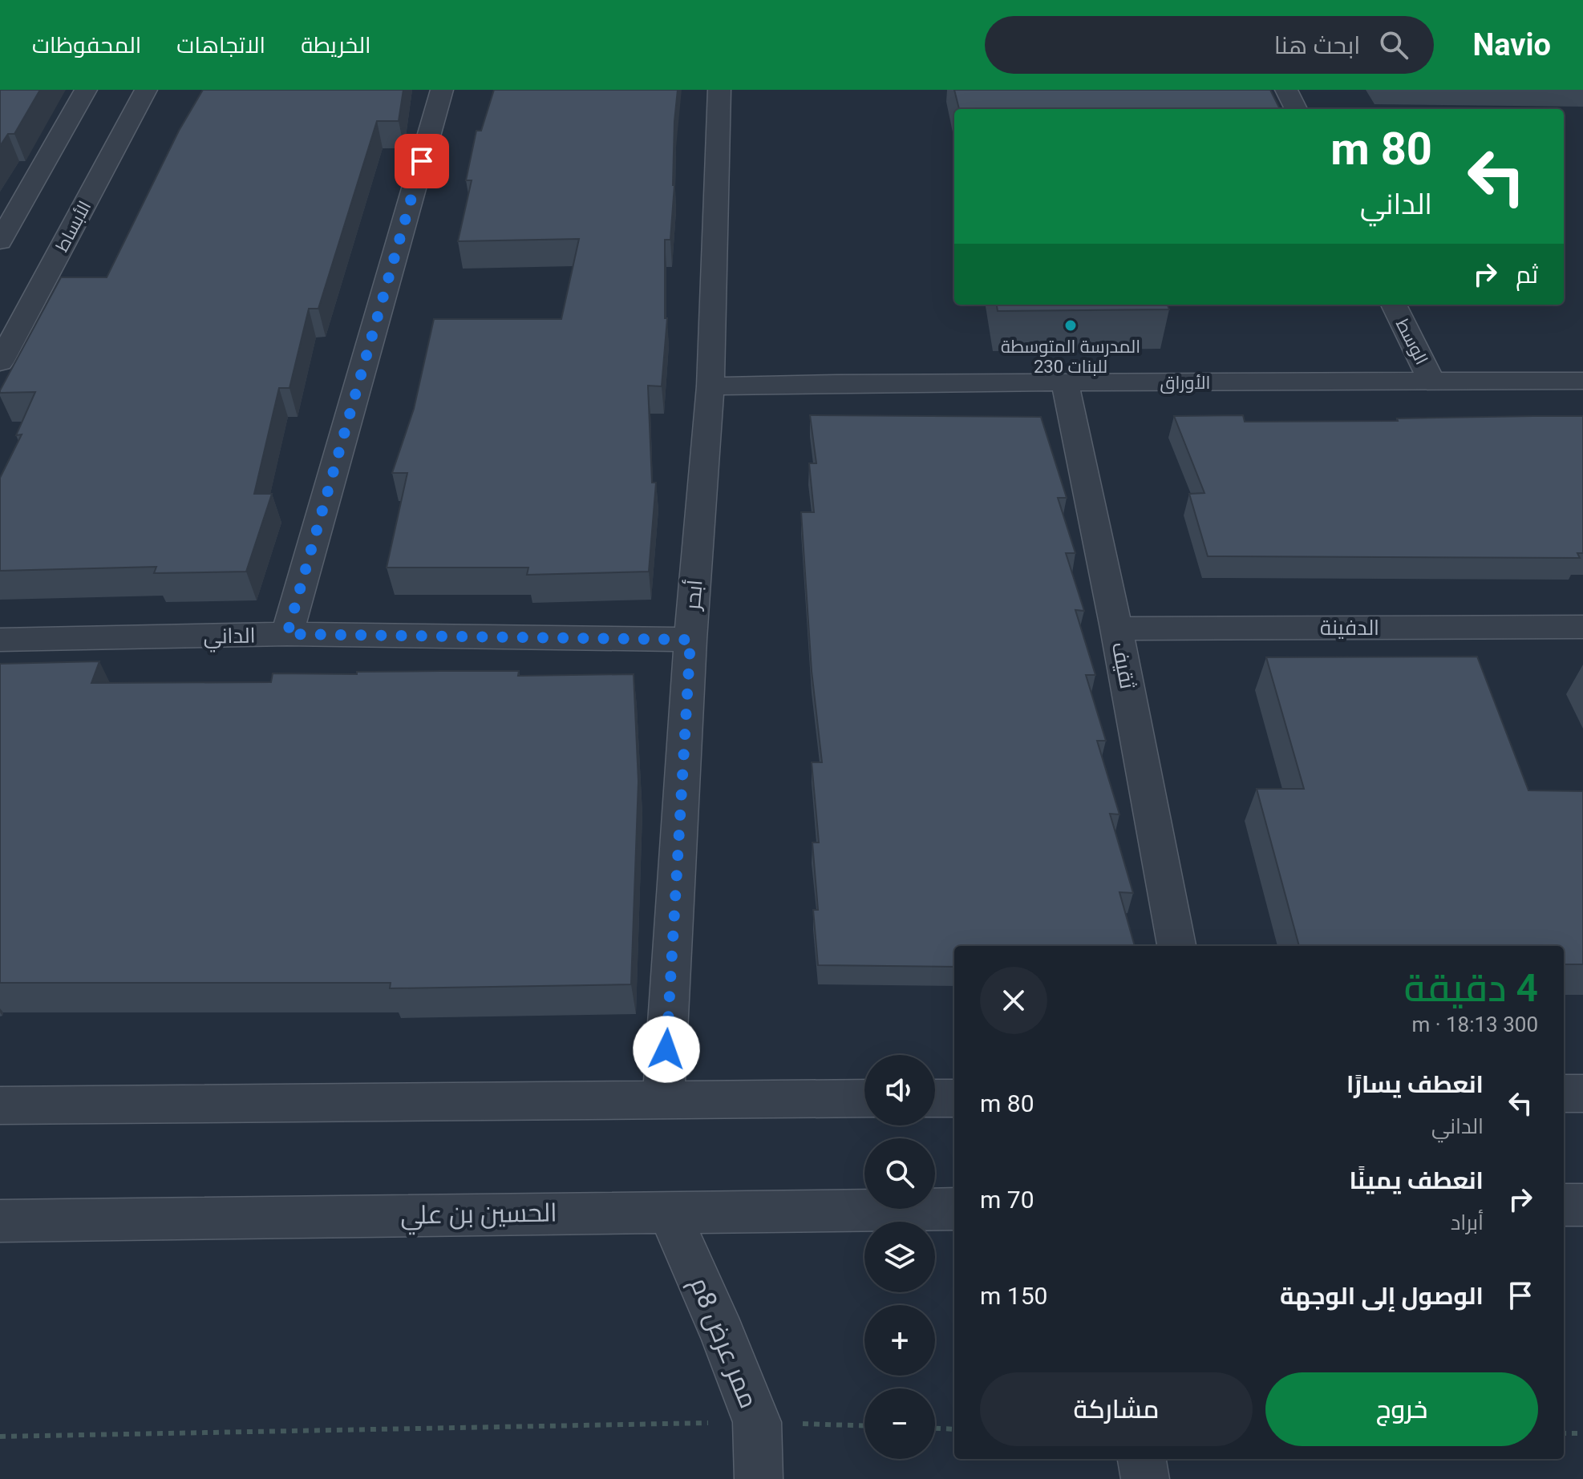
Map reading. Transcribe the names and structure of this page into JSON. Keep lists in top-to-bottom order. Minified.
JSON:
{"streets":{"street":["الأبساط","الوسط","الأوراق","أبحر","الدفينة","الداني","ثقيف","الحسين بن علي","ممر عرض 8م"]},"crossings":[["الوسط","الأوراق"],["الأوراق","أبحر"],["الأوراق","ثقيف"],["أبحر","الداني"],["الدفينة","ثقيف"],["الحسين بن علي","ممر عرض 8م"]],"places":["المدرسة المتوسطة 230 للبنات"],"page":{"header":"Navio","search":"ابحث هنا","nav":["الخريطة","الاتجاهات","المحفوظات"],"turn":["80 m","الداني"],"then":"ثم","heading":["4 دقيقة","300 m · 18:13"],"map_buttons":["+","−"],"list":[{"name":"انعطف يسارًا","note":"الداني","value":"80 m"},{"name":"انعطف يمينًا","note":"أبراد","value":"70 m"},{"name":"الوصول إلى الوجهة","value":"150 m"}],"buttons":["خروج","مشاركة"]}}
